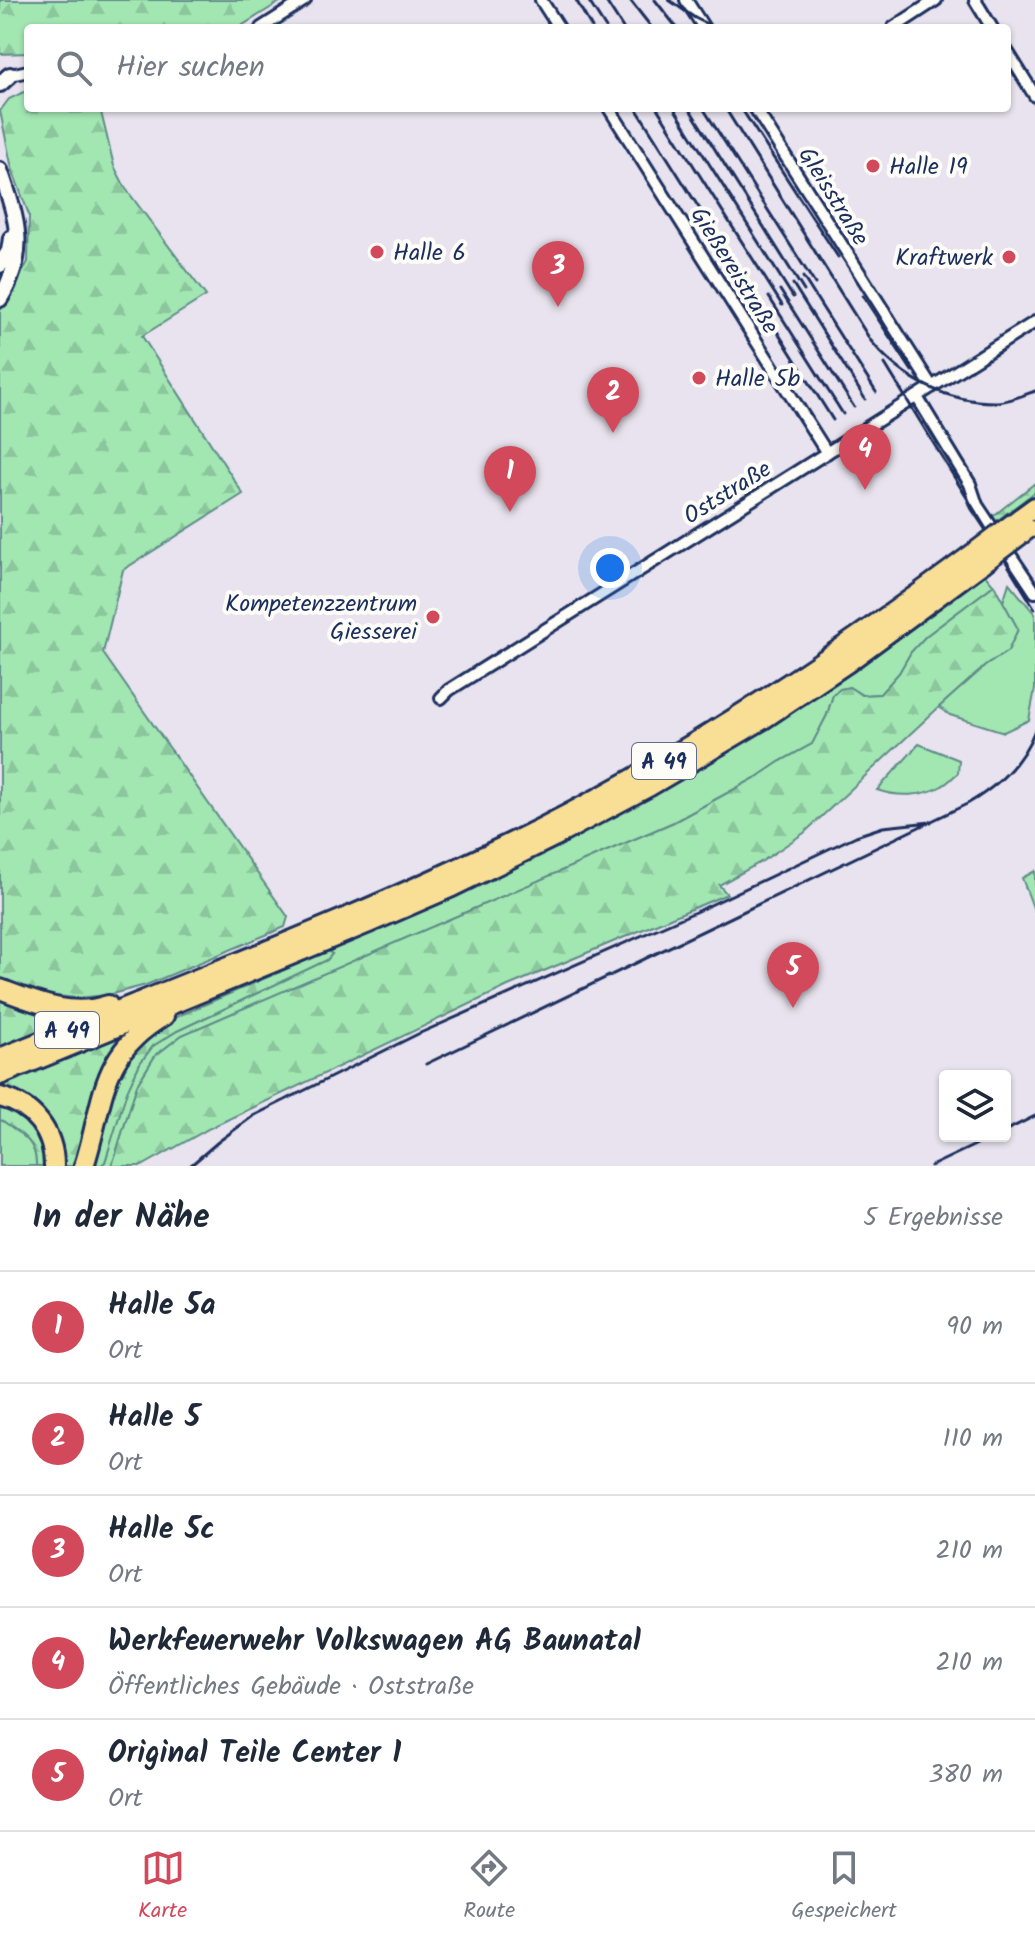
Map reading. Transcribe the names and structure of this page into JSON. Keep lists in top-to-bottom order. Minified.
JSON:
{"streets":{"highway":["A 49"],"street":["Gleisstraße","Gießereistraße","Oststraße"]},"crossings":[["Gleisstraße","Oststraße"],["Gießereistraße","Oststraße"]],"places":["Halle 19","Halle 6","Kraftwerk","Halle 5b","Kompetenzzentrum Giesserei"],"page":{"search":"Hier suchen","pins":["3","2","4","1","5"],"heading":["In der Nähe","5 Ergebnisse"],"list":[{"mark":"1","name":"Halle 5a","note":"Ort","value":"90 m"},{"mark":"2","name":"Halle 5","note":"Ort","value":"110 m"},{"mark":"3","name":"Halle 5c","note":"Ort","value":"210 m"},{"mark":"4","name":"Werkfeuerwehr Volkswagen AG Baunatal","note":"Öffentliches Gebäude · Oststraße","value":"210 m"},{"mark":"5","name":"Original Teile Center 1","note":"Ort","value":"380 m"}],"nav":["Karte","Route","Gespeichert"]}}
